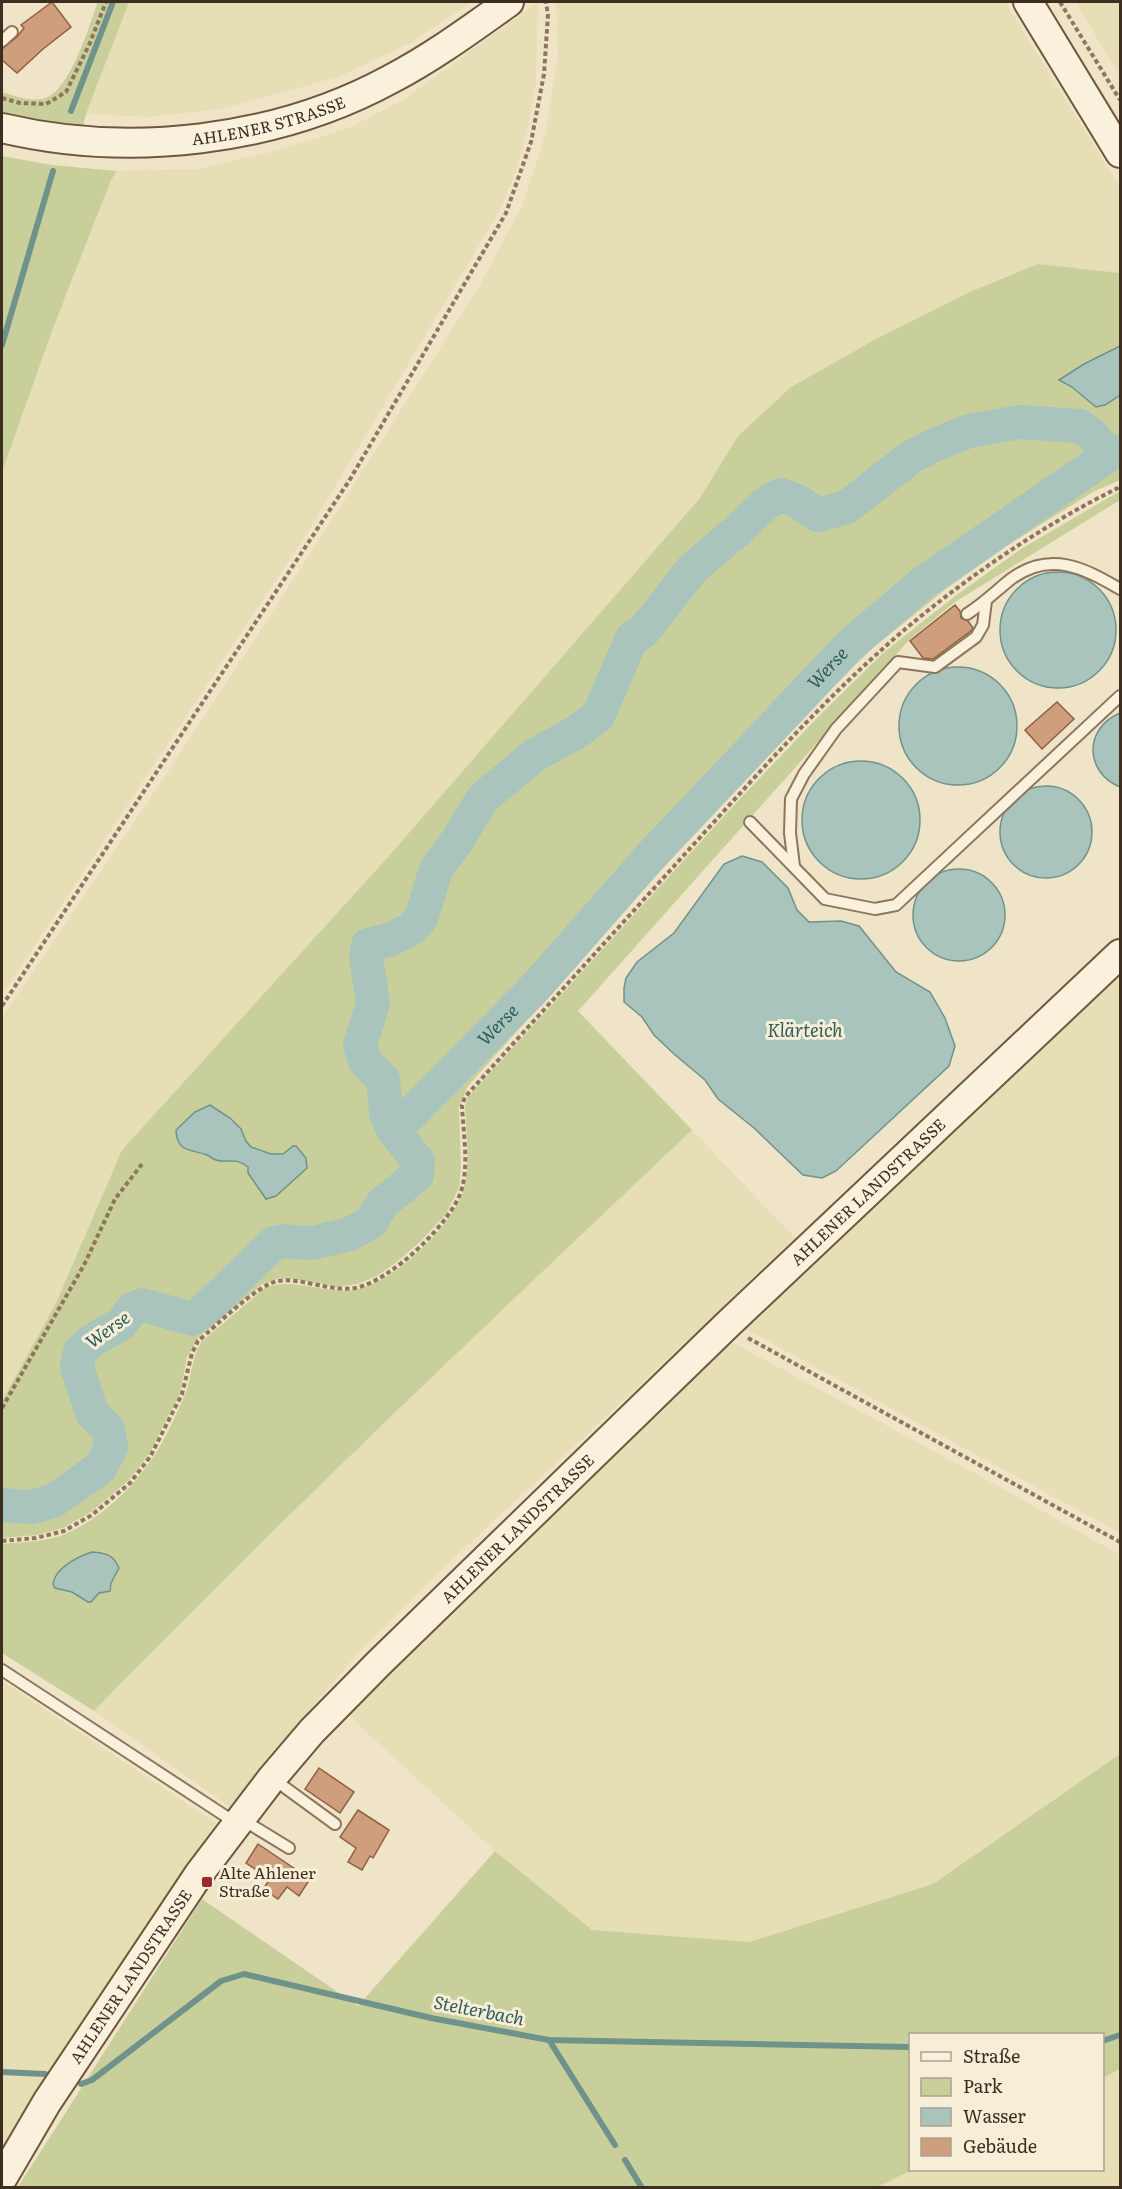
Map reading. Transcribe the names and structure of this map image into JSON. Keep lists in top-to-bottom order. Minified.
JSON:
{"streets":{"street":["AHLENER STRASSE","AHLENER LANDSTRASSE"]},"water":["Werse","Klärteich","Stelterbach"],"places":{"transit":["Alte Ahlener Straße"]},"legend":["Straße","Park","Wasser","Gebäude"]}
